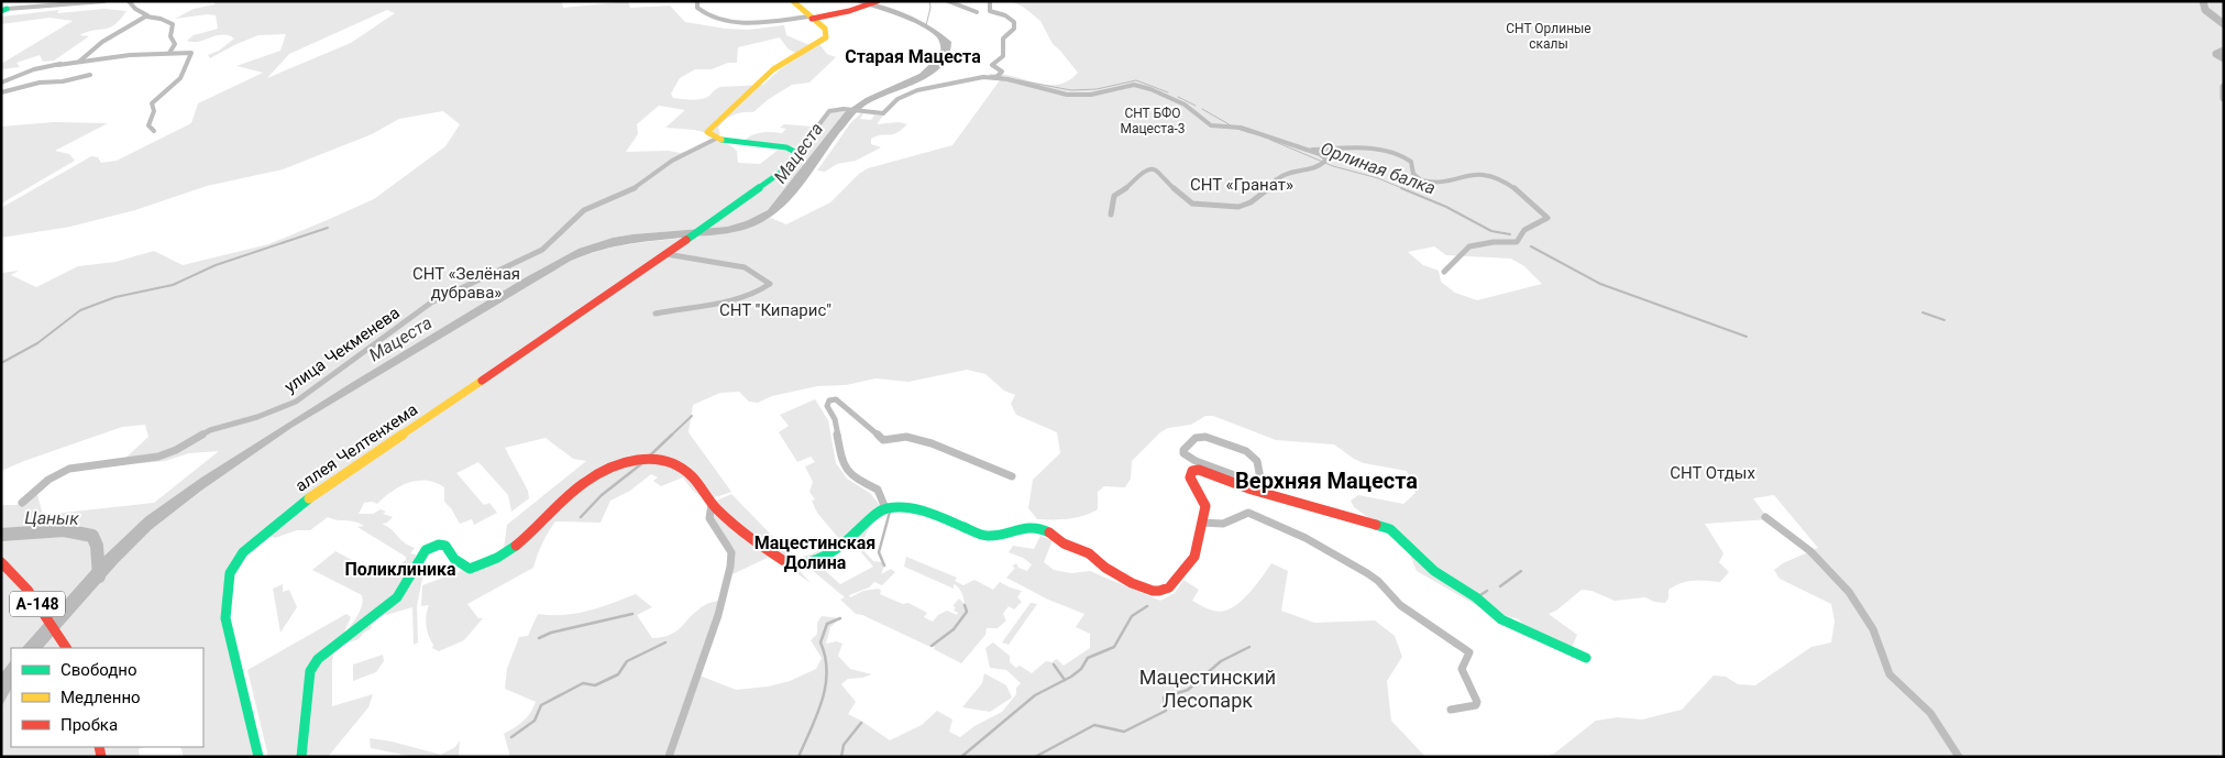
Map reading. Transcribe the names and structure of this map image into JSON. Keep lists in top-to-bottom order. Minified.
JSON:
{"streets":{"main road":["аллея Челтенхема","А-148"],"street":["улица Чекменева"]},"districts":["Старая Мацеста","Верхняя Мацеста","Мацестинская Долина","Поликлиника"],"water":["Мацеста","Орлиная балка","Цанык"],"parks":["СНТ Орлиные скалы","СНТ БФО Мацеста-3","СНТ «Гранат»","СНТ «Зелёная дубрава»","СНТ \"Кипарис\"","СНТ Отдых","Мацестинский Лесопарк"],"legend":["Свободно","Медленно","Пробка"]}
